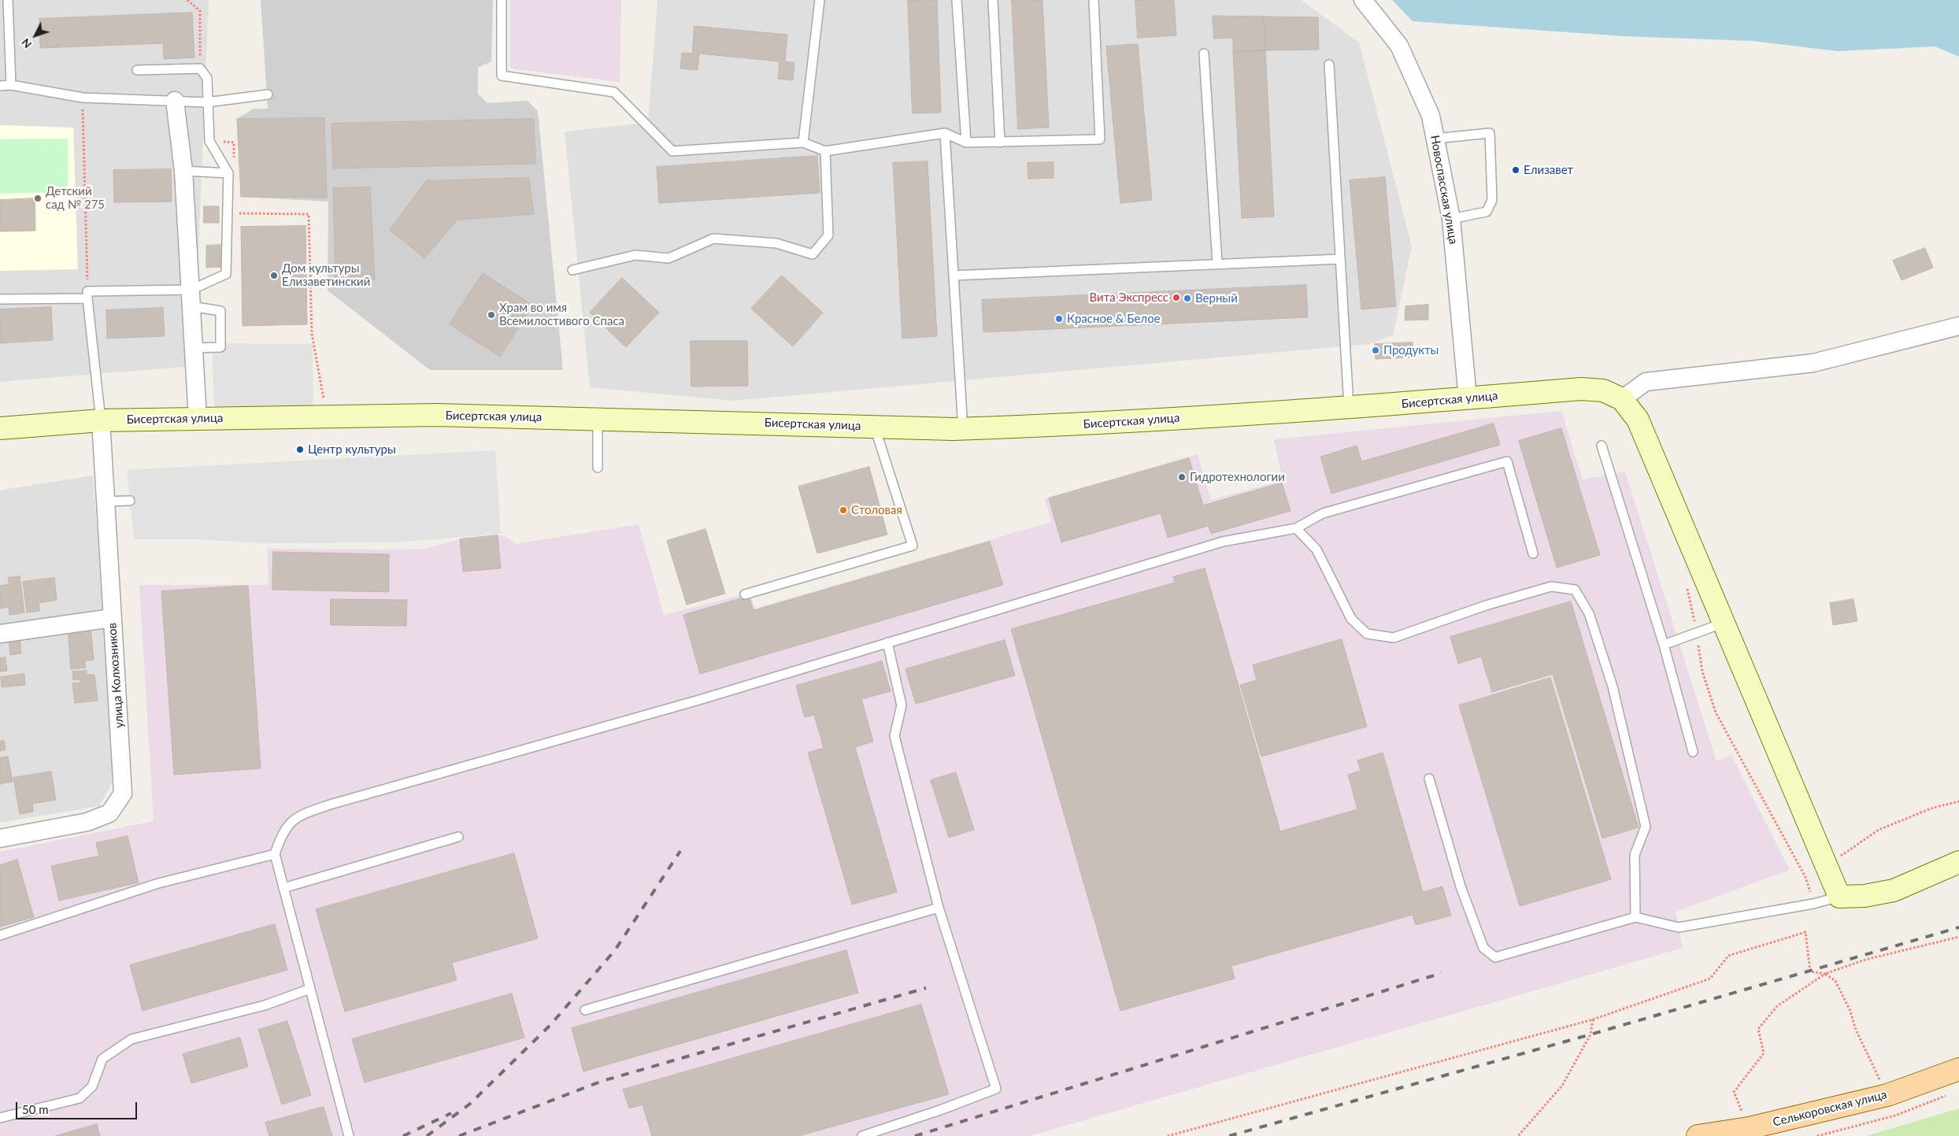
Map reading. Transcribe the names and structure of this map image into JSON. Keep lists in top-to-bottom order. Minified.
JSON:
{"streets":{"main road":["Бисертская улица","Селькоровская улица"],"street":["Новоспасская улица","улица Колхозников"]},"crossings":[["Новоспасская улица","Бисертская улица"],["Бисертская улица","улица Колхозников"]],"places":["Елизавет","Детский сад № 275","Дом культуры Елизаветинский","Вита Экспресс","Верный","Храм во имя Всемилостивого Спаса","Красное & Белое","Продукты","Центр культуры","Гидротехнологии","Столовая"],"scale_bar":"50 m","north":"bottom left"}
